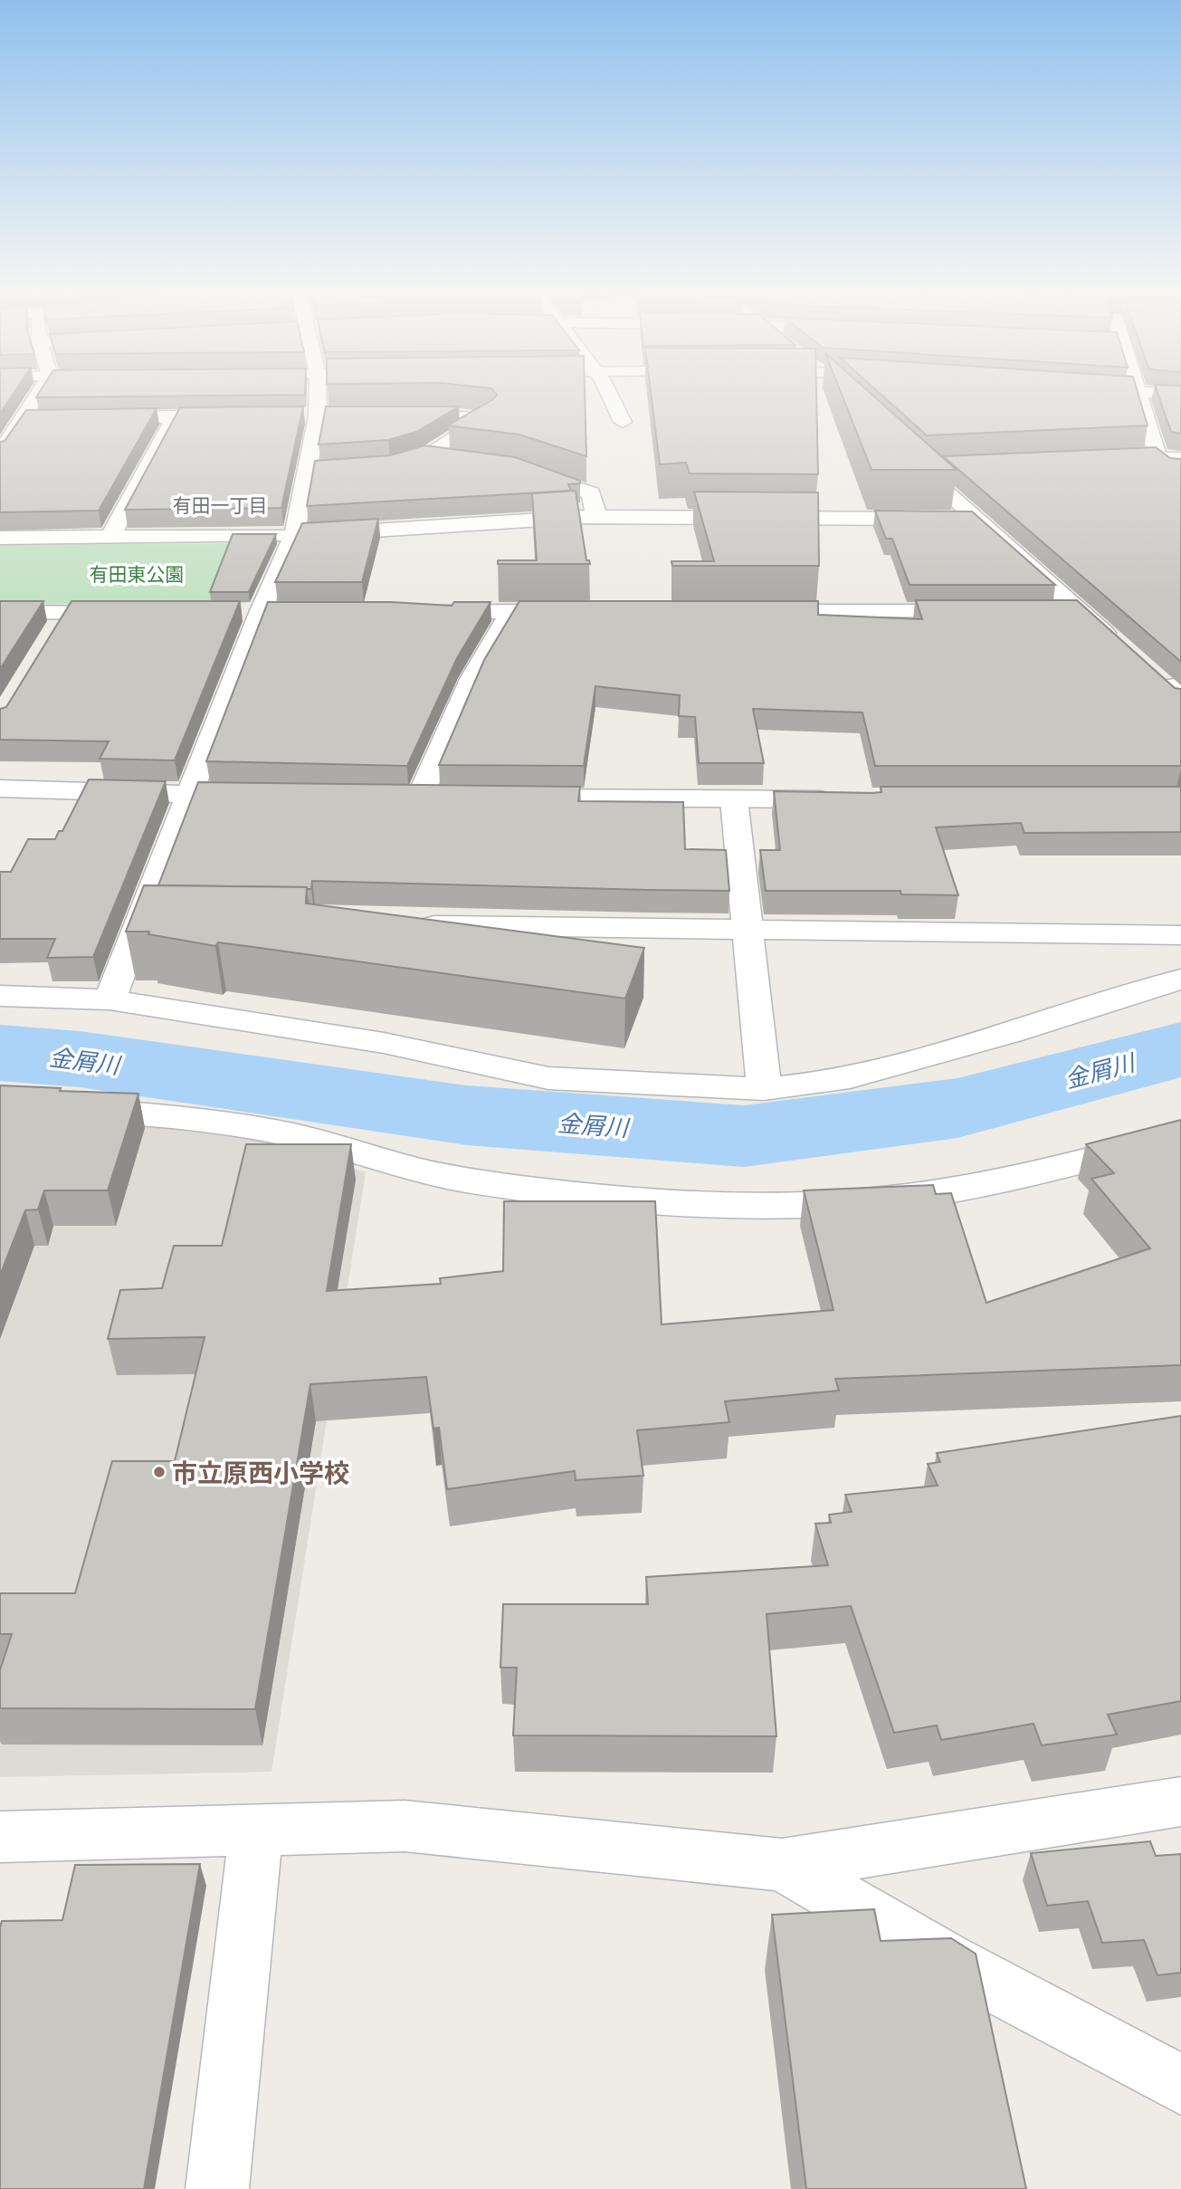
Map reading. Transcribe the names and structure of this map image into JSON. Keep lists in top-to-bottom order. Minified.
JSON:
{"districts":["有田一丁目"],"water":["金屑川"],"parks":["有田東公園"],"places":["市立原西小学校"]}
